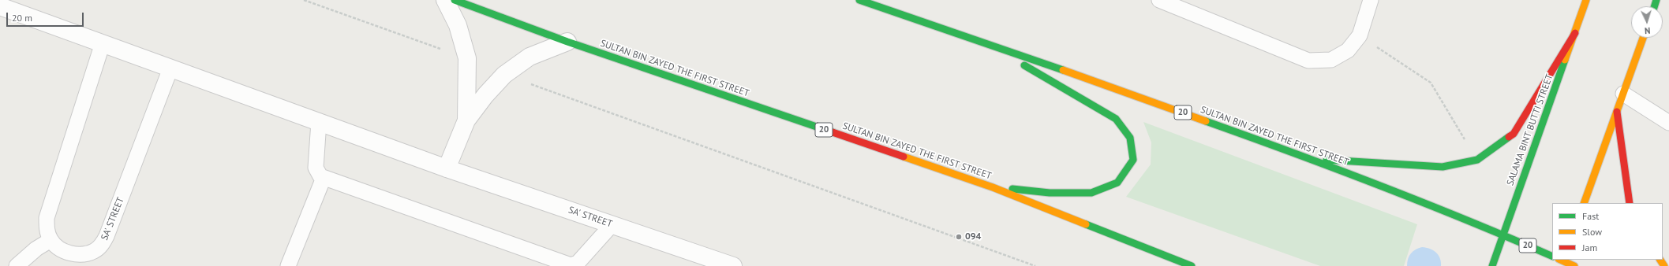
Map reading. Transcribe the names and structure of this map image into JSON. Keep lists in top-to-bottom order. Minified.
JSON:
{"streets":{"main road":["SULTAN BIN ZAYED THE FIRST STREET","20","SALAMA BINT BUTTI STREET"],"street":["SA' STREET"]},"crossings":[["SULTAN BIN ZAYED THE FIRST STREET","SALAMA BINT BUTTI STREET"]],"places":["094"],"legend":["Fast","Slow","Jam"],"scale_bar":"20 m","north":"bottom"}
